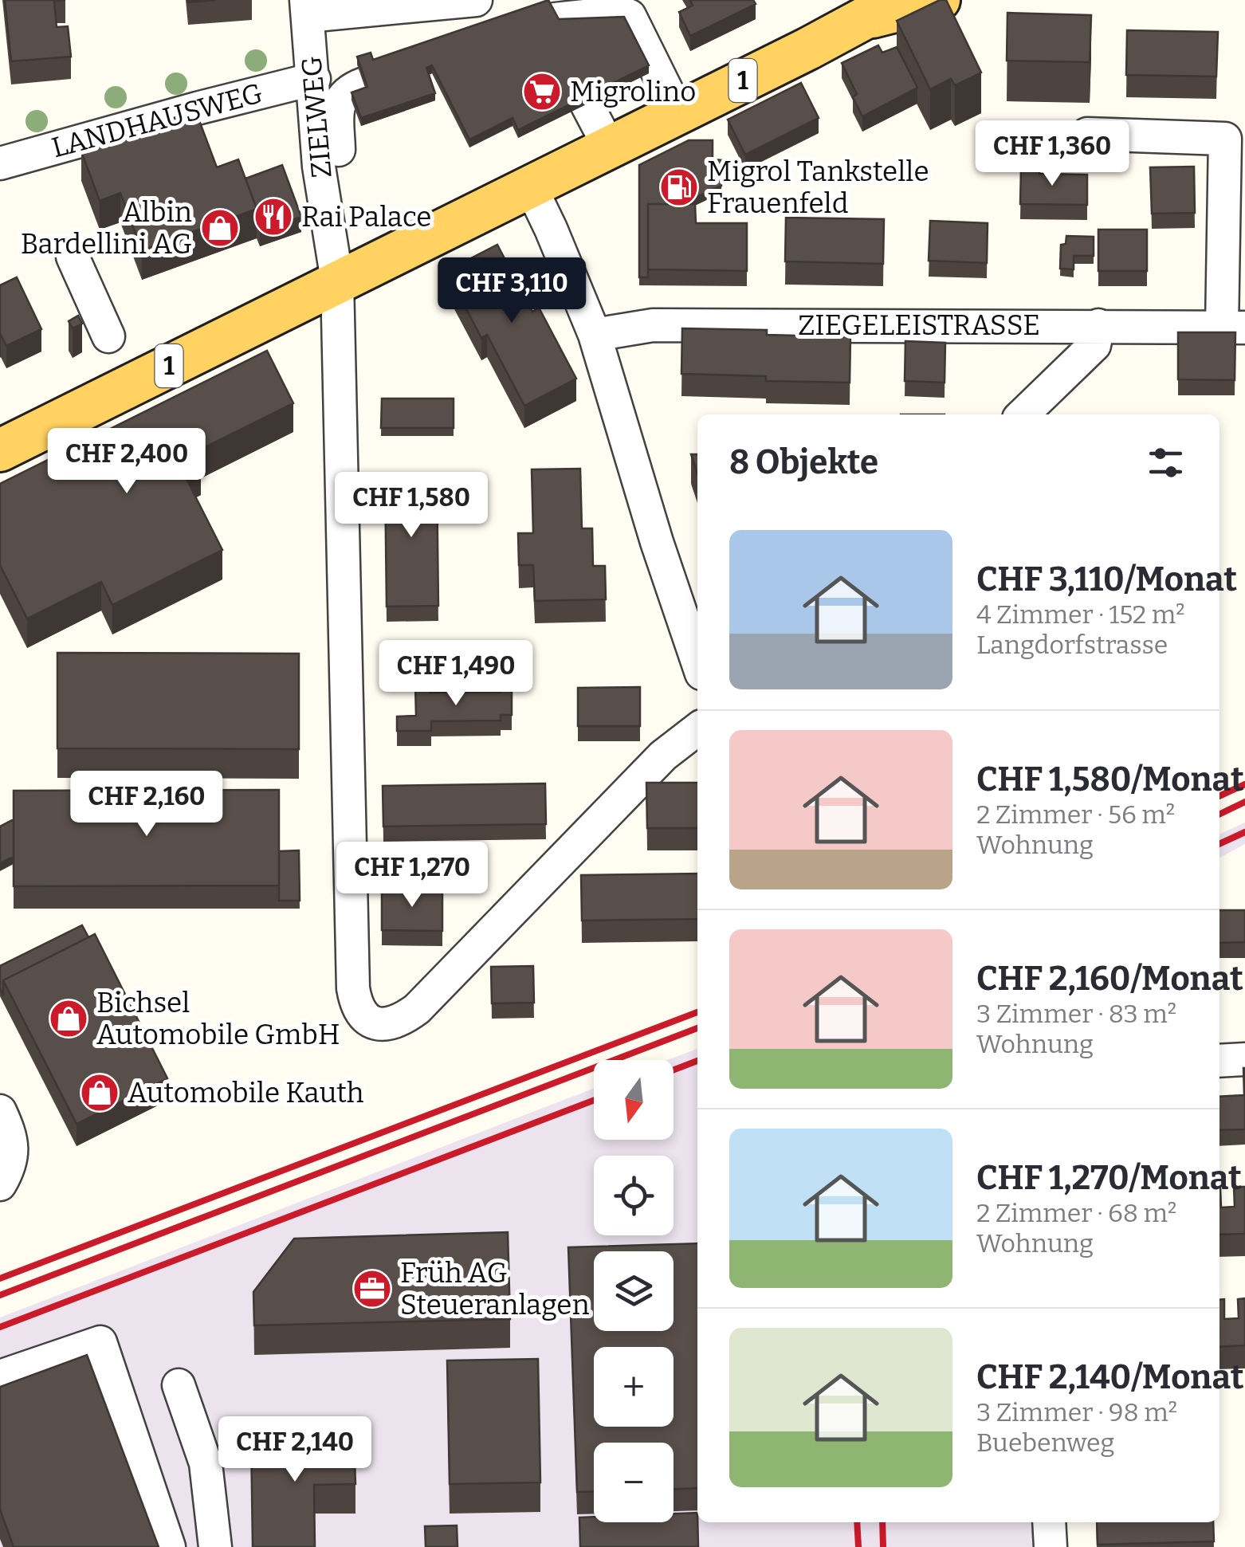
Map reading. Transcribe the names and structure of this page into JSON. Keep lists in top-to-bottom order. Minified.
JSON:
{"streets":{"main road":["1"],"street":["ZIELWEG","LANDHAUSWEG","ZIEGELEISTRASSE"]},"crossings":[["1","ZIELWEG"],["ZIELWEG","LANDHAUSWEG"]],"places":{"supermarket":["Migrolino"],"fuel station":["Migrol Tankstelle Frauenfeld"],"restaurant":["Rai Palace"],"shop":["Albin Bardellini AG","Bichsel Automobile GmbH","Automobile Kauth"],"office":["Früh AG Steueranlagen"]},"north":"bottom","page":{"price":["CHF 1,360","CHF 3,110","CHF 2,400","CHF 1,580","CHF 1,490","CHF 2,160","CHF 1,270","CHF 2,140"],"heading":"8 Objekte","list":[{"name":"CHF 3,110/Monat","note":"4 Zimmer · 152 m² · Langdorfstrasse"},{"name":"CHF 1,580/Monat","note":"2 Zimmer · 56 m² · Wohnung"},{"name":"CHF 2,160/Monat","note":"3 Zimmer · 83 m² · Wohnung"},{"name":"CHF 1,270/Monat","note":"2 Zimmer · 68 m² · Wohnung"},{"name":"CHF 2,140/Monat","note":"3 Zimmer · 98 m² · Buebenweg"}],"map_buttons":["+","−"]}}
